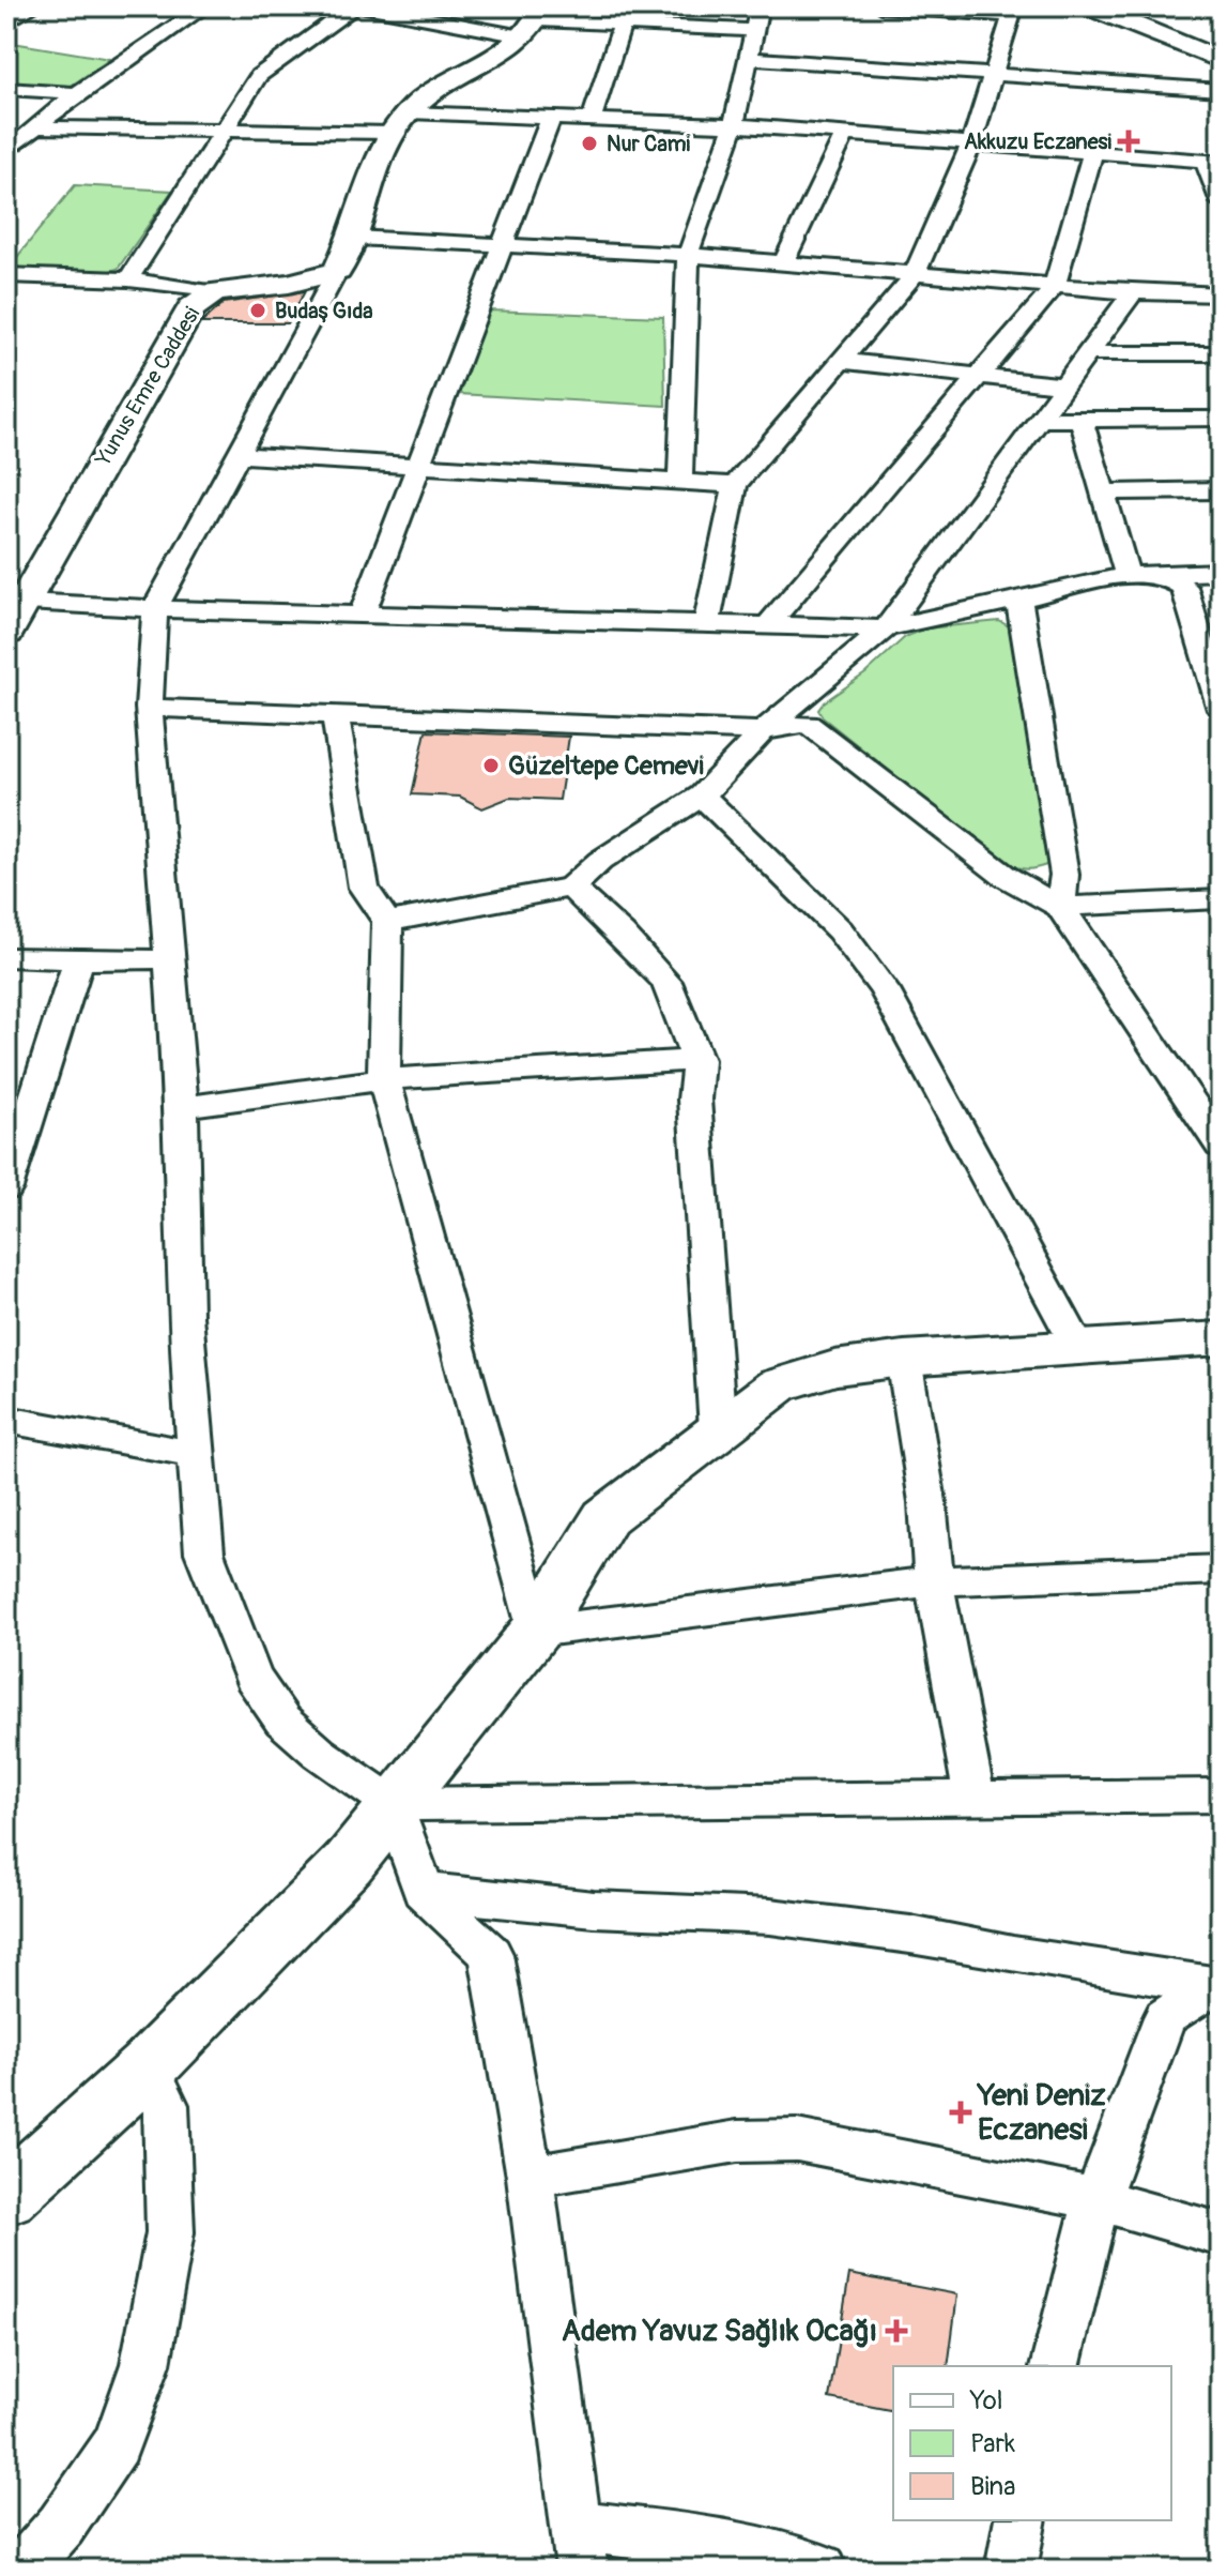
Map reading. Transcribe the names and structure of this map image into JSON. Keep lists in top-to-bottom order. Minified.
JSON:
{"streets":{"street":["Yunus Emre Caddesi"]},"places":{"health":["Akkuzu Eczanesi","Yeni Deniz Eczanesi","Adem Yavuz Sağlık Ocağı"],"other":["Nur Cami","Budaş Gıda","Güzeltepe Cemevi"]},"legend":["Yol","Park","Bina"]}
